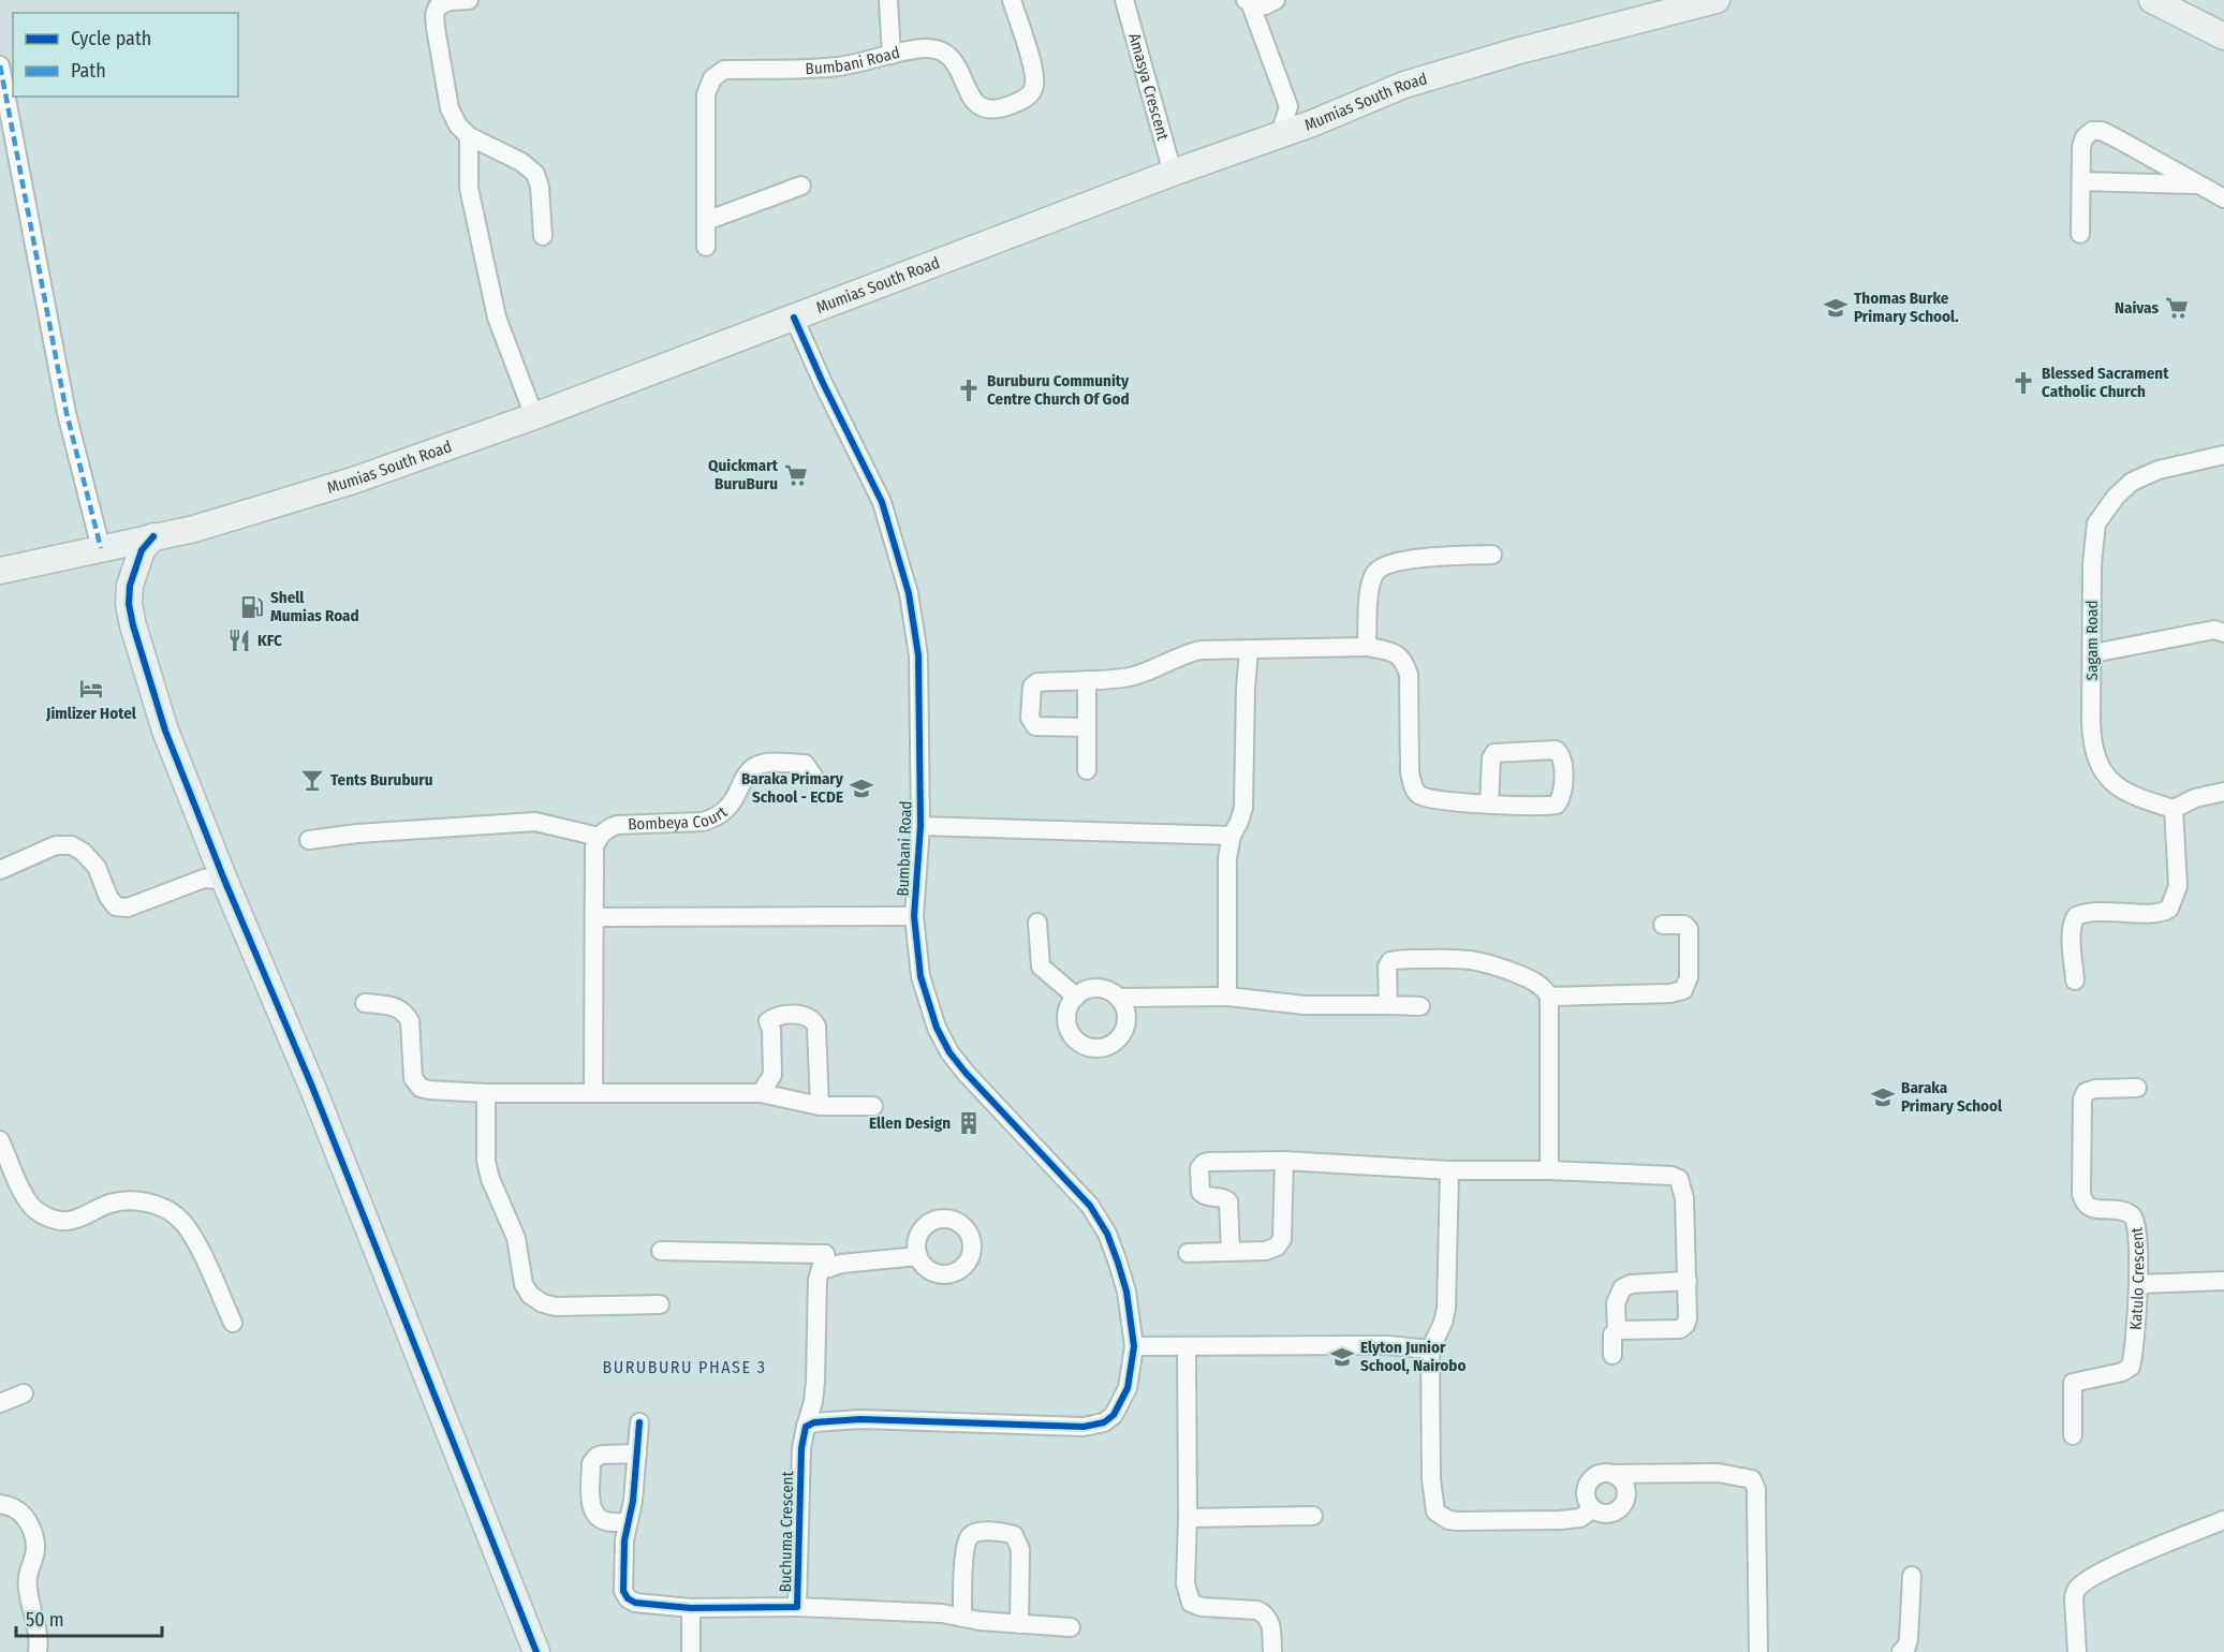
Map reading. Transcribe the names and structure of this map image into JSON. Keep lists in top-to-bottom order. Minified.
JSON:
{"streets":{"main road":["Mumias South Road"],"street":["Bumbani Road","Amasya Crescent","Sagam Road","Bombeya Court","Katulo Crescent","Buchuma Crescent"]},"crossings":[["Bumbani Road","Mumias South Road"],["Bumbani Road","Buchuma Crescent"],["Amasya Crescent","Mumias South Road"]],"districts":["BURUBURU PHASE 3"],"places":{"school or university":["Thomas Burke Primary School.","Baraka Primary School - ECDE","Baraka Primary School","Elyton Junior School, Nairobo"],"supermarket":["Naivas","Quickmart BuruBuru"],"church":["Blessed Sacrament Catholic Church","Buruburu Community Centre Church Of God"],"fuel station":["Shell Mumias Road"],"restaurant":["KFC"],"hotel":["Jimlizer Hotel"],"bar":["Tents Buruburu"],"building":["Ellen Design"]},"legend":["Cycle path","Path"],"scale_bar":"50 m"}
